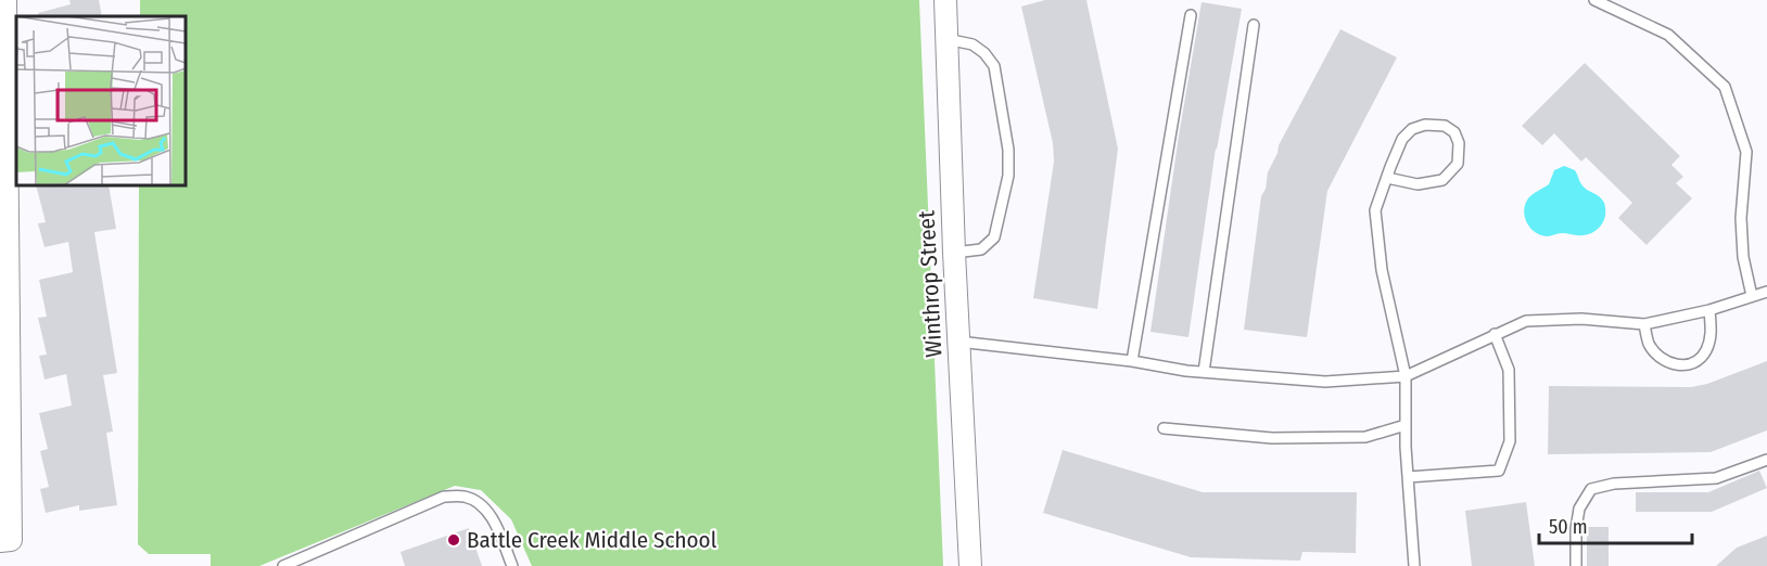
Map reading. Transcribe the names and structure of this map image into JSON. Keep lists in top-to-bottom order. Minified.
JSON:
{"streets":{"street":["Winthrop Street"]},"places":["Battle Creek Middle School"],"scale_bar":"50 m"}
